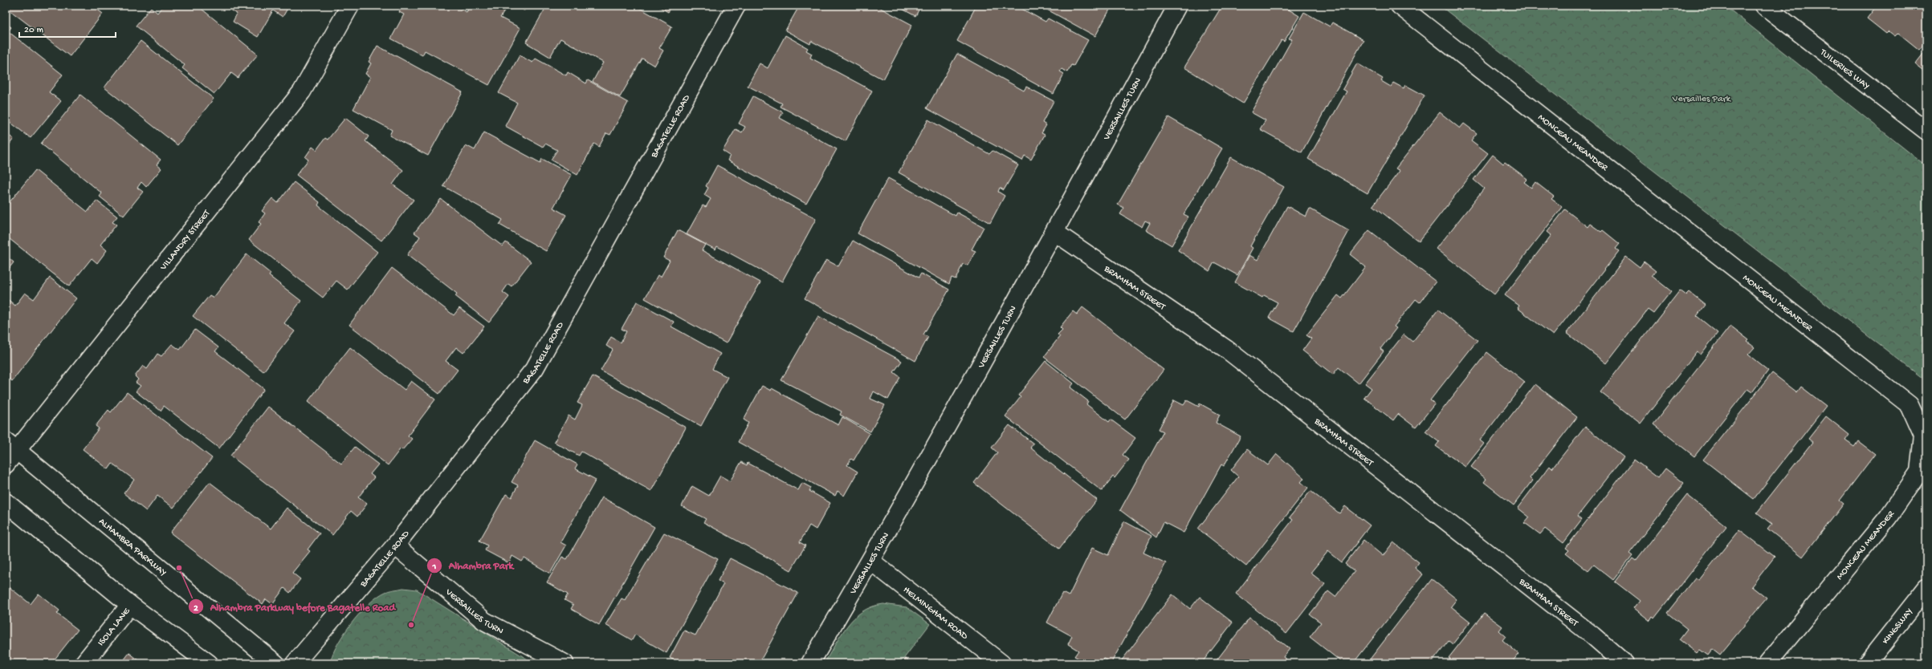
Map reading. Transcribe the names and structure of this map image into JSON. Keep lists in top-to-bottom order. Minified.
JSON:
{"streets":{"street":["TUILERIES WAY","VERSAILLES TURN","BAGATELLE ROAD","MONCEAU MEANDER","VILLANDRY STREET","BRAMHAM STREET","ALHAMBRA PARKWAY","HELMINGHAM ROAD","KINGSWAY","ISOLA LANE"]},"crossings":[["VERSAILLES TURN","BAGATELLE ROAD"],["VERSAILLES TURN","BRAMHAM STREET"],["VERSAILLES TURN","HELMINGHAM ROAD"],["VILLANDRY STREET","ALHAMBRA PARKWAY"]],"parks":["Versailles Park"],"places":["Alhambra Parkway before Bagatelle Road","Alhambra Park"],"scale_bar":"20 m"}
